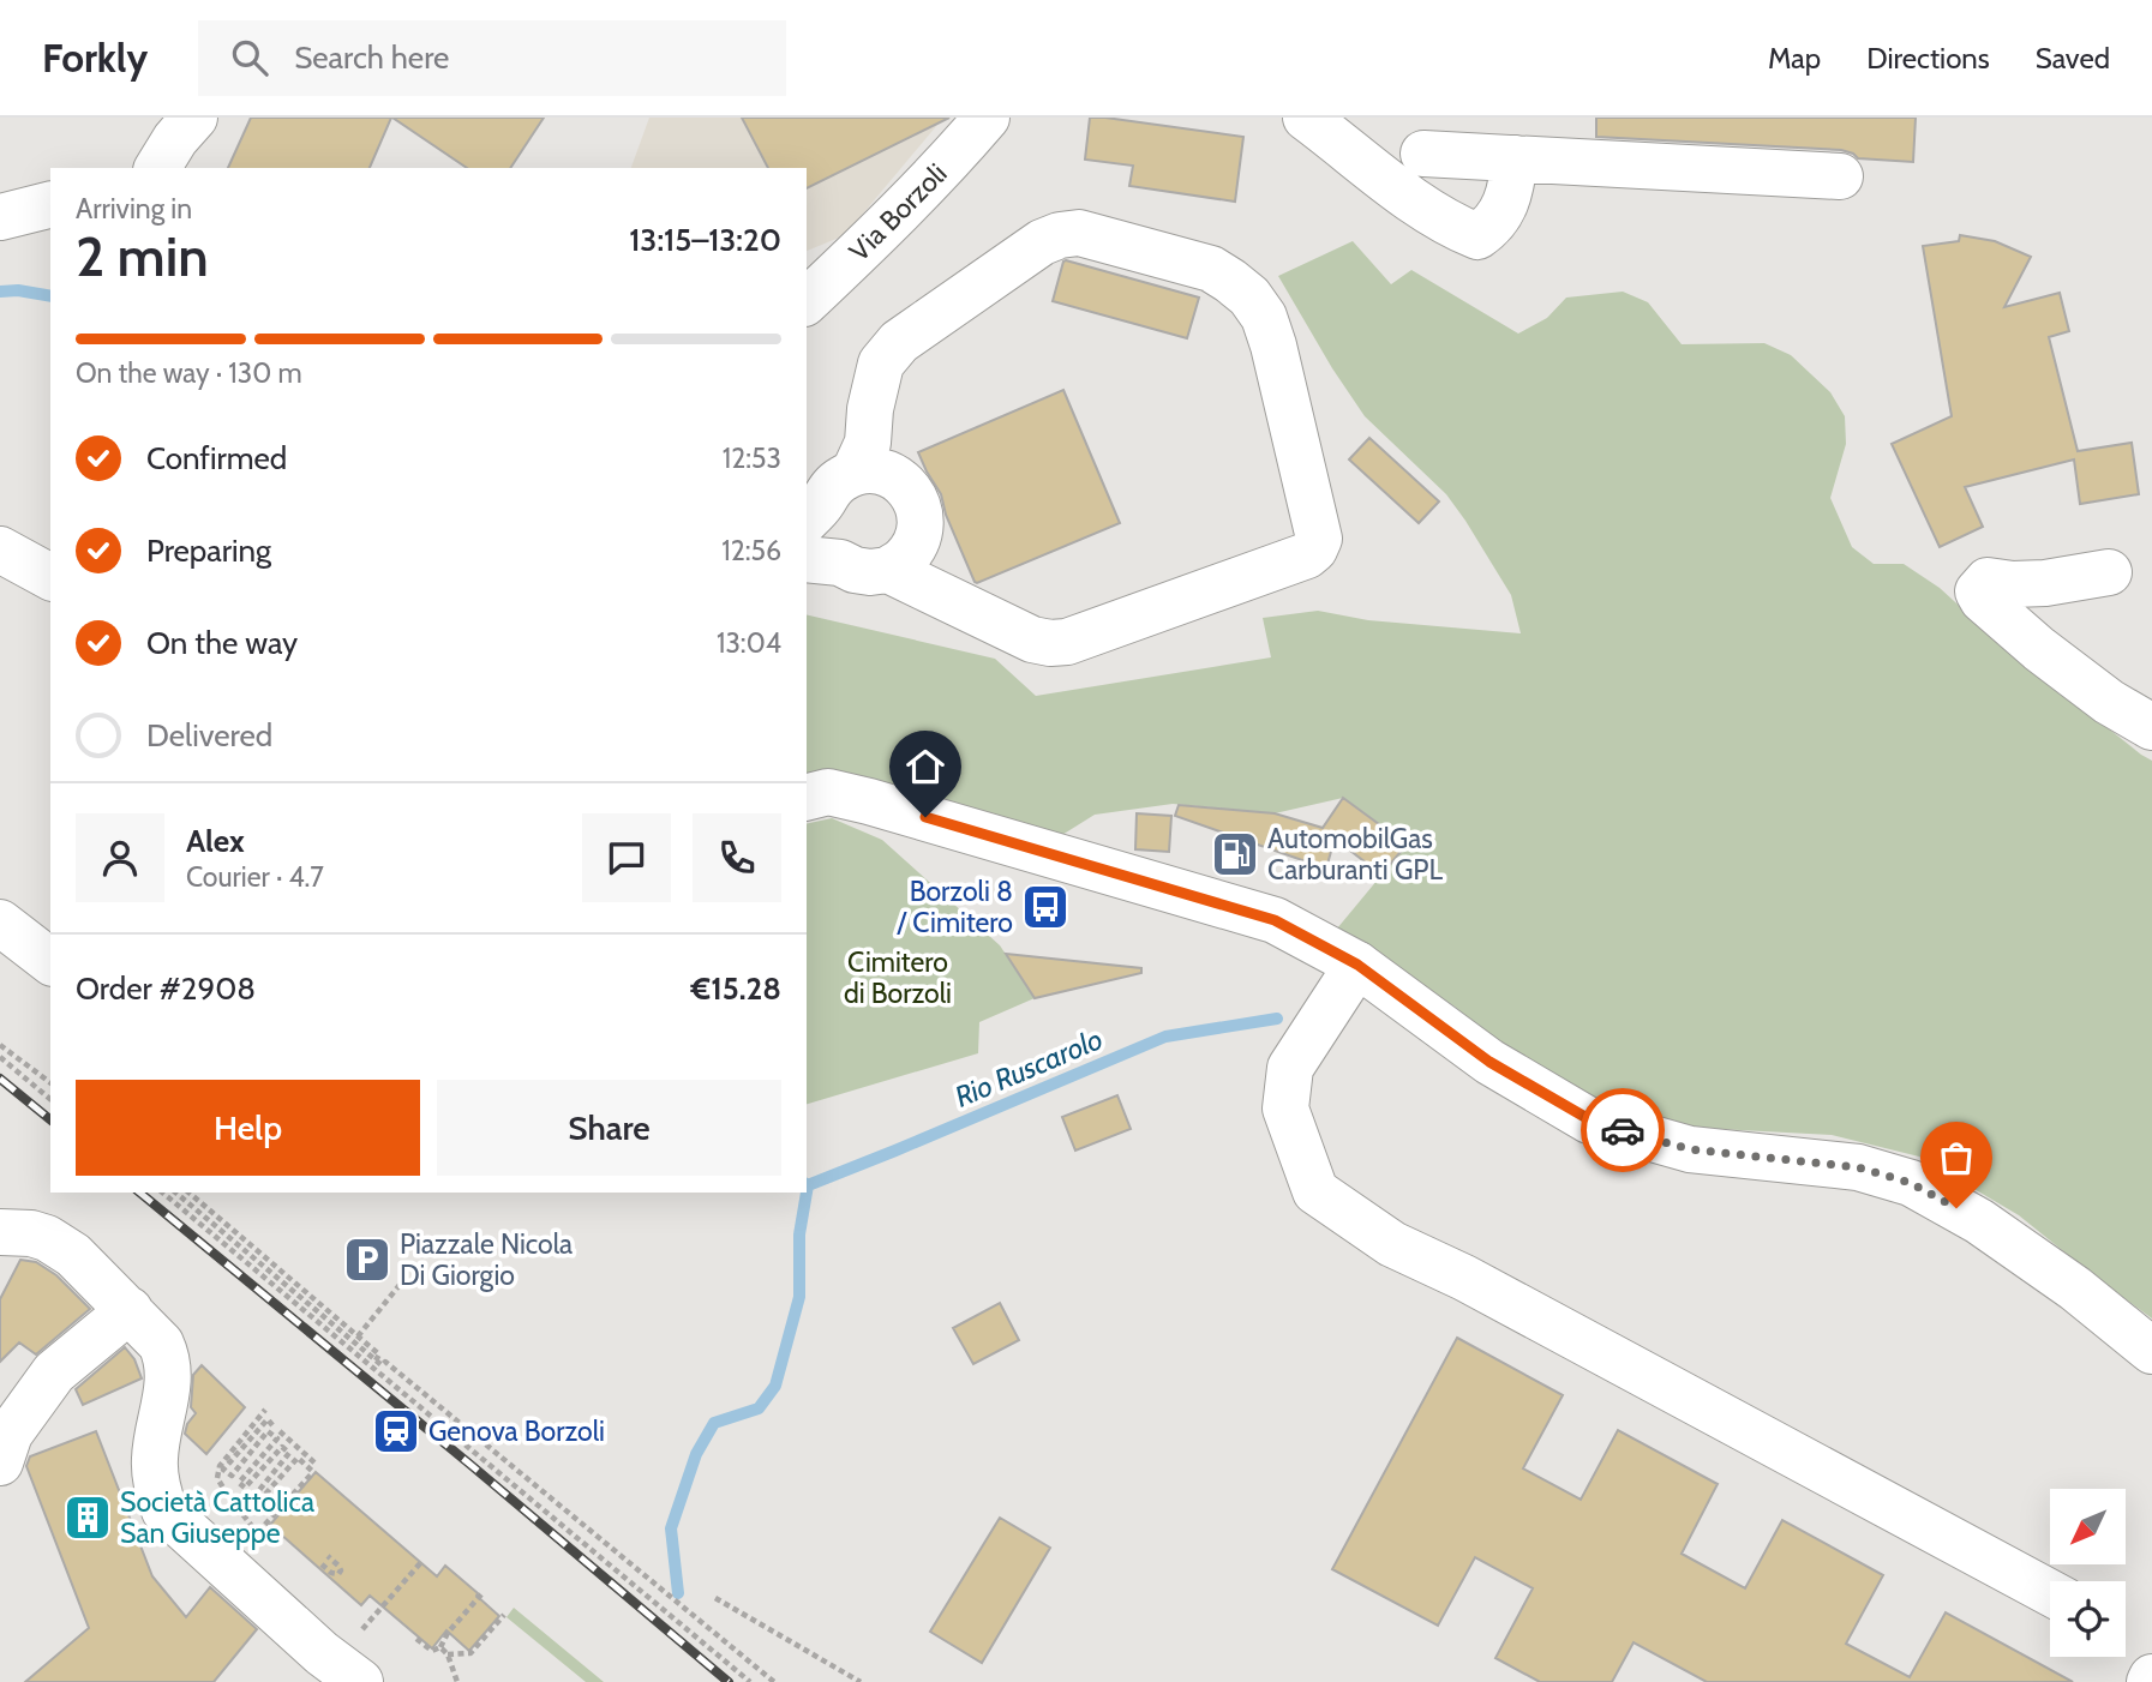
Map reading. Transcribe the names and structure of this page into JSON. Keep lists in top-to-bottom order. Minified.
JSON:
{"streets":{"street":["Via Borzoli"]},"water":["Rio Ruscarolo"],"parks":["Cimitero di Borzoli"],"places":{"fuel station":["AutomobilGas Carburanti GPL"],"bus stop":["Borzoli 8 / Cimitero"],"parking":["Piazzale Nicola Di Giorgio"],"station":["Genova Borzoli"],"building":["Società Cattolica San Giuseppe"]},"north":"bottom left","page":{"header":"Forkly","search":"Search here","nav":["Map","Directions","Saved"],"heading":["2 min","Arriving in","13:15–13:20"],"panel":["Alex","Courier · 4.7","Order #2908","€15.28"],"bar":"On the way · 130 m","list":[["Confirmed","12:53"],["Preparing","12:56"],["On the way","13:04"],"Delivered"],"buttons":["Help","Share"]}}
